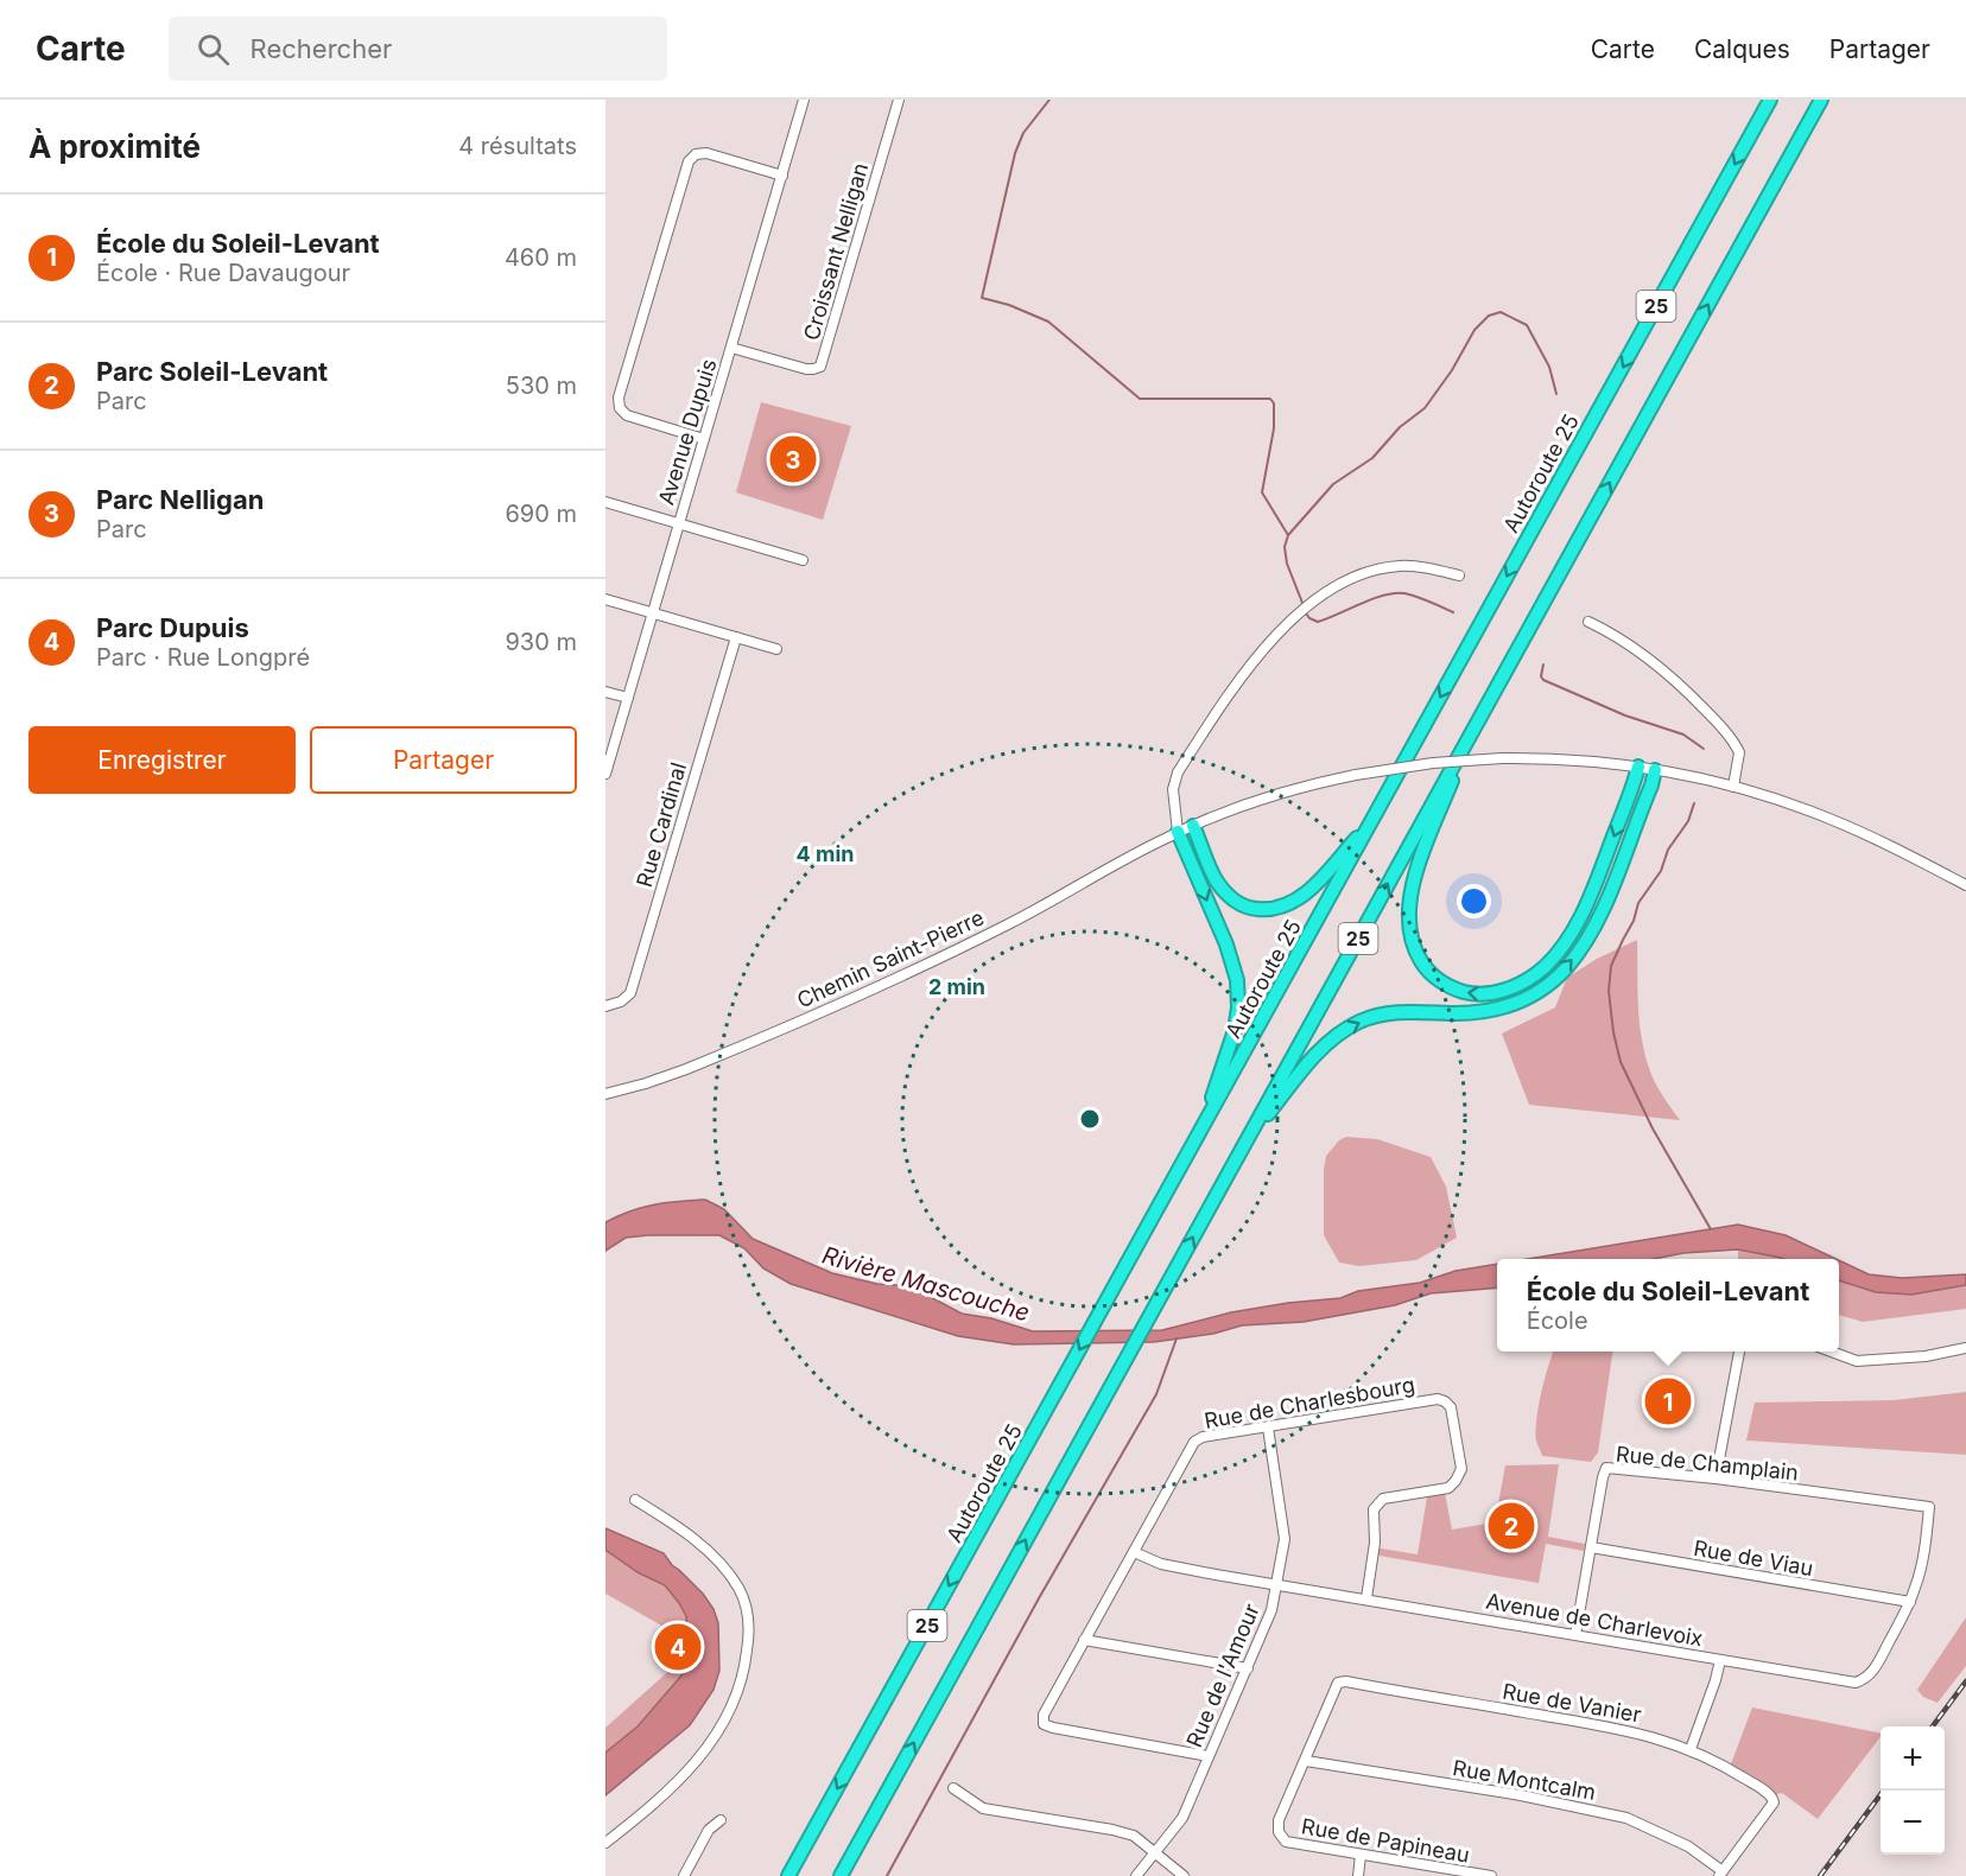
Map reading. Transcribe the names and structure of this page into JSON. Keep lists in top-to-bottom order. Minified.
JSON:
{"streets":{"highway":["25","Autoroute 25"],"street":["Croissant Nelligan","Avenue Dupuis","Rue Cardinal","Chemin Saint-Pierre","Rue de Charlesbourg","Rue de Champlain","Rue de Viau","Avenue de Charlevoix","Rue de l'Amour","Rue de Vanier","Rue Montcalm","Rue de Papineau"]},"crossings":[["Croissant Nelligan","Avenue Dupuis"],["Rue de Charlesbourg","Avenue de Charlevoix"],["Rue de Charlesbourg","Rue de l'Amour"],["Rue de Champlain","Rue de Viau"],["Rue de Champlain","Avenue de Charlevoix"],["Rue de Viau","Avenue de Charlevoix"],["Avenue de Charlevoix","Rue de l'Amour"],["Rue de Vanier","Rue Montcalm"],["Rue de Vanier","Rue de Papineau"],["Rue Montcalm","Rue de Papineau"]],"water":["Rivière Mascouche"],"page":{"header":"Carte","search":"Rechercher","nav":["Carte","Calques","Partager"],"heading":["À proximité","4 résultats"],"list":[{"mark":"1","name":"École du Soleil-Levant","note":"École · Rue Davaugour","value":"460 m"},{"mark":"2","name":"Parc Soleil-Levant","note":"Parc","value":"530 m"},{"mark":"3","name":"Parc Nelligan","note":"Parc","value":"690 m"},{"mark":"4","name":"Parc Dupuis","note":"Parc · Rue Longpré","value":"930 m"}],"pins":["3","1","2","4"],"buttons":["Enregistrer","Partager"],"popup":["École du Soleil-Levant","École"],"map_buttons":["+","−"]},"rings":["4 min","2 min"]}
